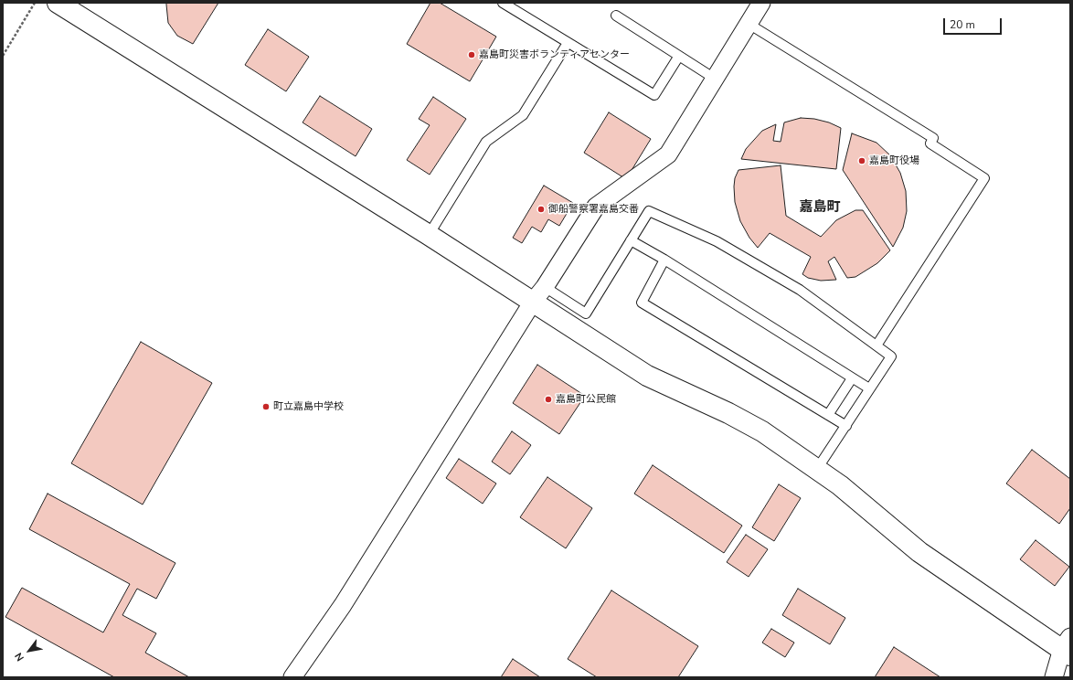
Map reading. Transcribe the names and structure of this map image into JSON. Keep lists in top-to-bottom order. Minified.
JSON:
{"districts":["嘉島町"],"places":["嘉島町災害ボランティアセンター","嘉島町役場","御船警察署嘉島交番","嘉島町公民館","町立嘉島中学校"],"scale_bar":"20 m","north":"bottom left"}
